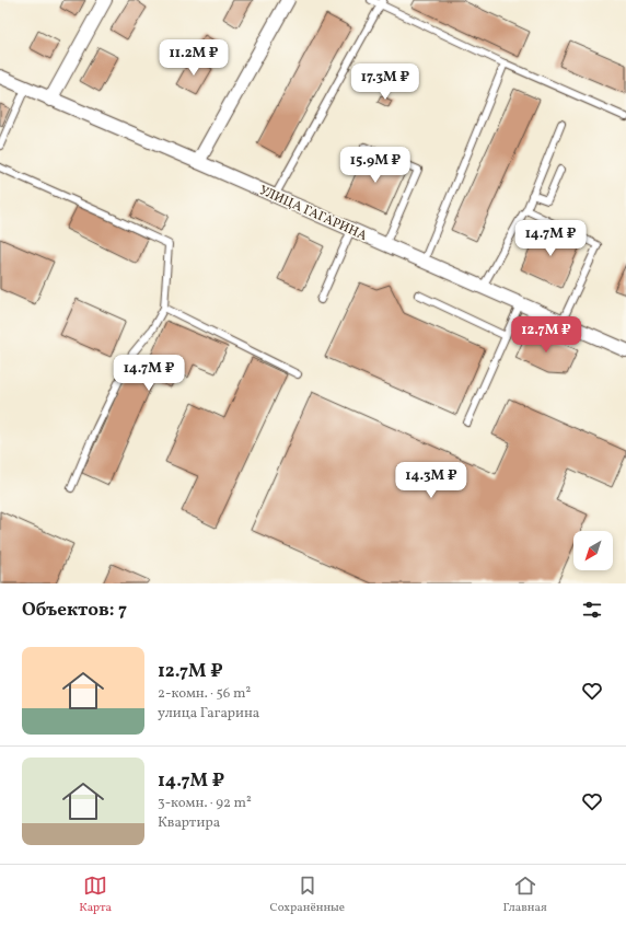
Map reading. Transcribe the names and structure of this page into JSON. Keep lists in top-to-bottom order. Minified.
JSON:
{"streets":{"street":["УЛИЦА ГАГАРИНА"]},"north":"bottom left","page":{"price":["11.2M ₽","17.3M ₽","15.9M ₽","14.7M ₽","12.7M ₽","14.7M ₽","14.3M ₽"],"heading":"Объектов: 7","list":[{"name":"12.7M ₽","note":"2-комн. · 56 m² · улица Гагарина"},{"name":"14.7M ₽","note":"3-комн. · 92 m² · Квартира"}],"tabs":["Карта","Сохранённые","Главная"]}}
